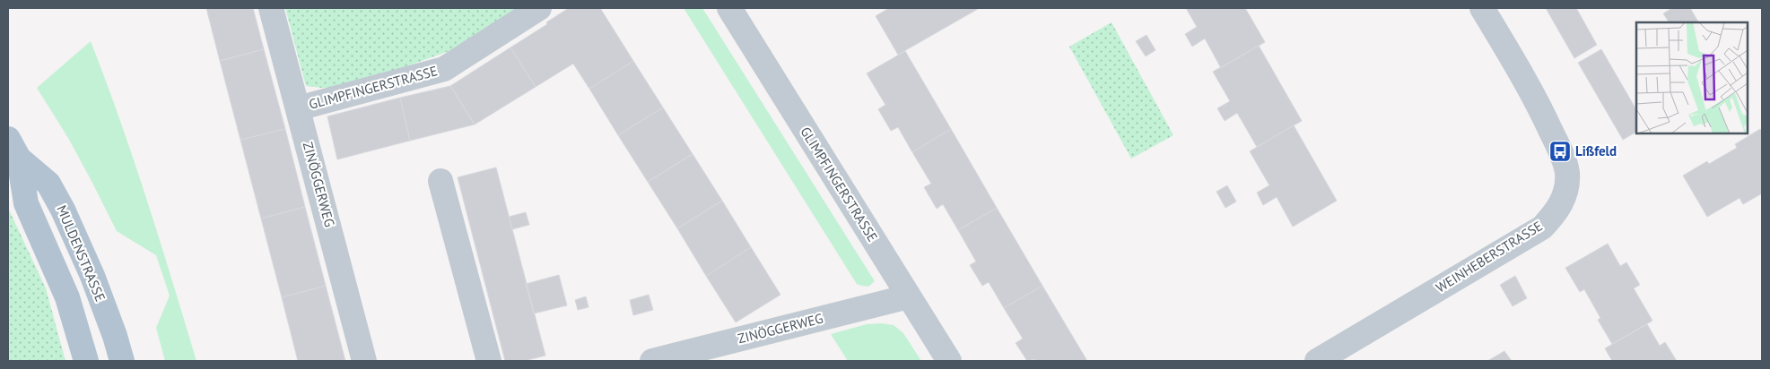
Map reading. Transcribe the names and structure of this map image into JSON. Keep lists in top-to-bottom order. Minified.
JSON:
{"streets":{"main road":["MULDENSTRASSE"],"street":["GLIMPFINGERSTRASSE","ZINÖGGERWEG","WEINHEBERSTRASSE"]},"crossings":[["GLIMPFINGERSTRASSE","ZINÖGGERWEG"]],"places":{"bus stop":["Lißfeld"]}}
